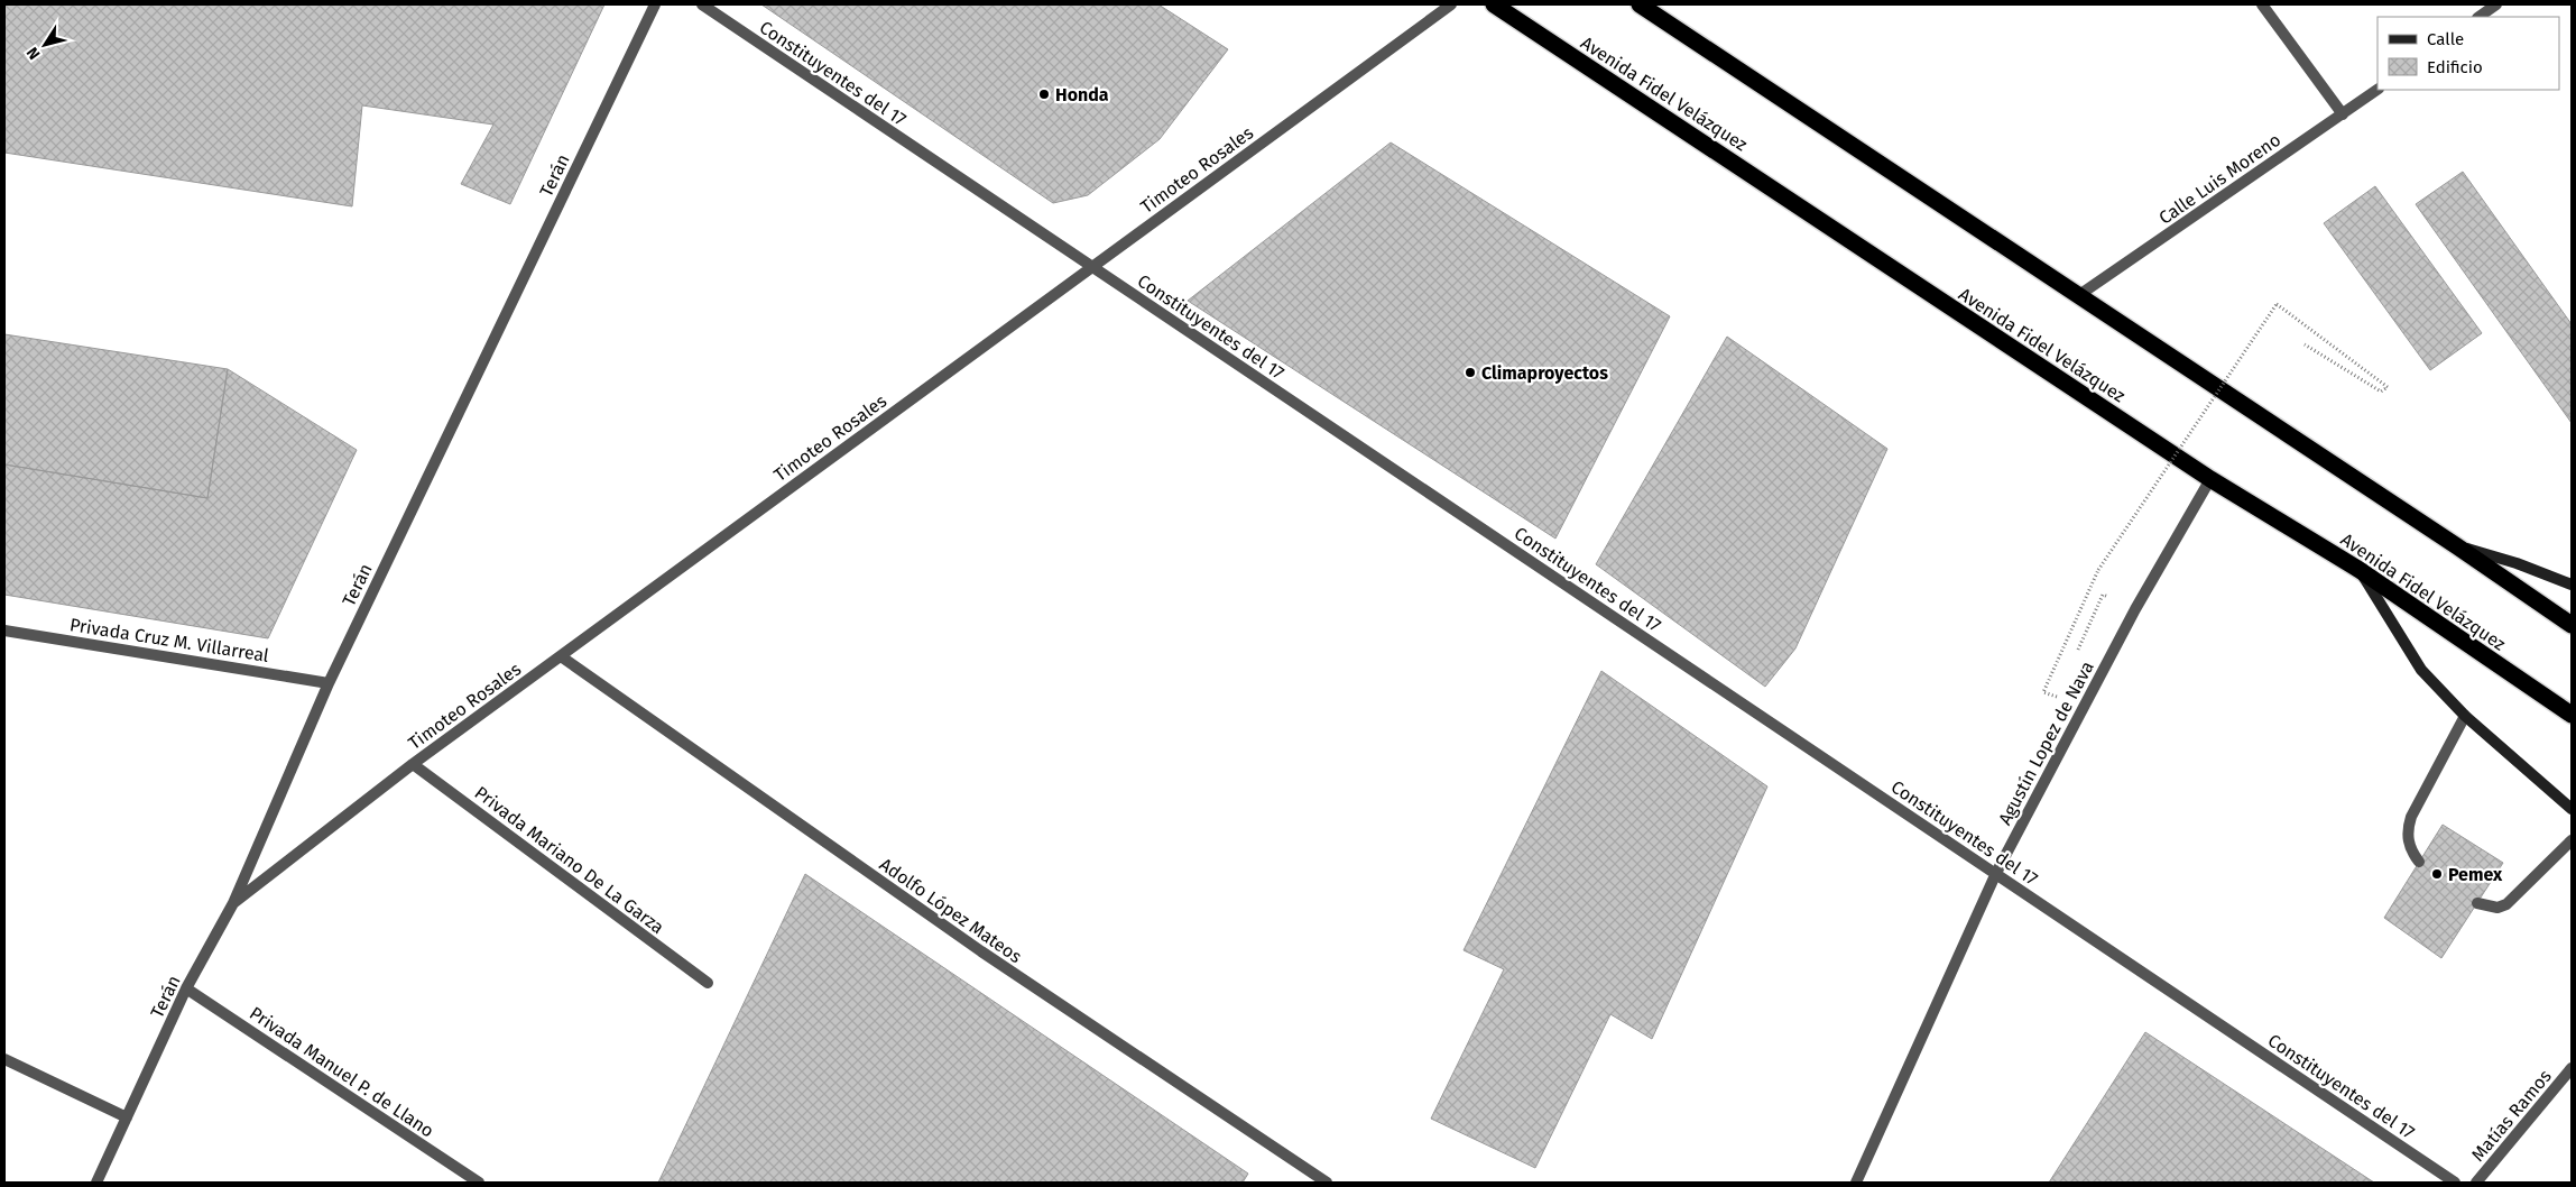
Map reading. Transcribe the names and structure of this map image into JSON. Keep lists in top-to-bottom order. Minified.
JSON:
{"streets":{"highway":["Avenida Fidel Velázquez"],"street":["Constituyentes del 17","Timoteo Rosales","Terán","Calle Luis Moreno","Privada Cruz M. Villarreal","Agustín Lopez de Nava","Privada Mariano De La Garza","Adolfo López Mateos","Privada Manuel P. de Llano","Matías Ramos"]},"crossings":[["Constituyentes del 17","Timoteo Rosales"],["Constituyentes del 17","Agustín Lopez de Nava"],["Avenida Fidel Velázquez","Agustín Lopez de Nava"],["Timoteo Rosales","Terán"],["Timoteo Rosales","Privada Mariano De La Garza"],["Timoteo Rosales","Adolfo López Mateos"],["Terán","Privada Cruz M. Villarreal"],["Terán","Privada Manuel P. de Llano"]],"places":["Honda","Climaproyectos","Pemex"],"legend":["Calle","Edificio"],"north":"bottom left"}
